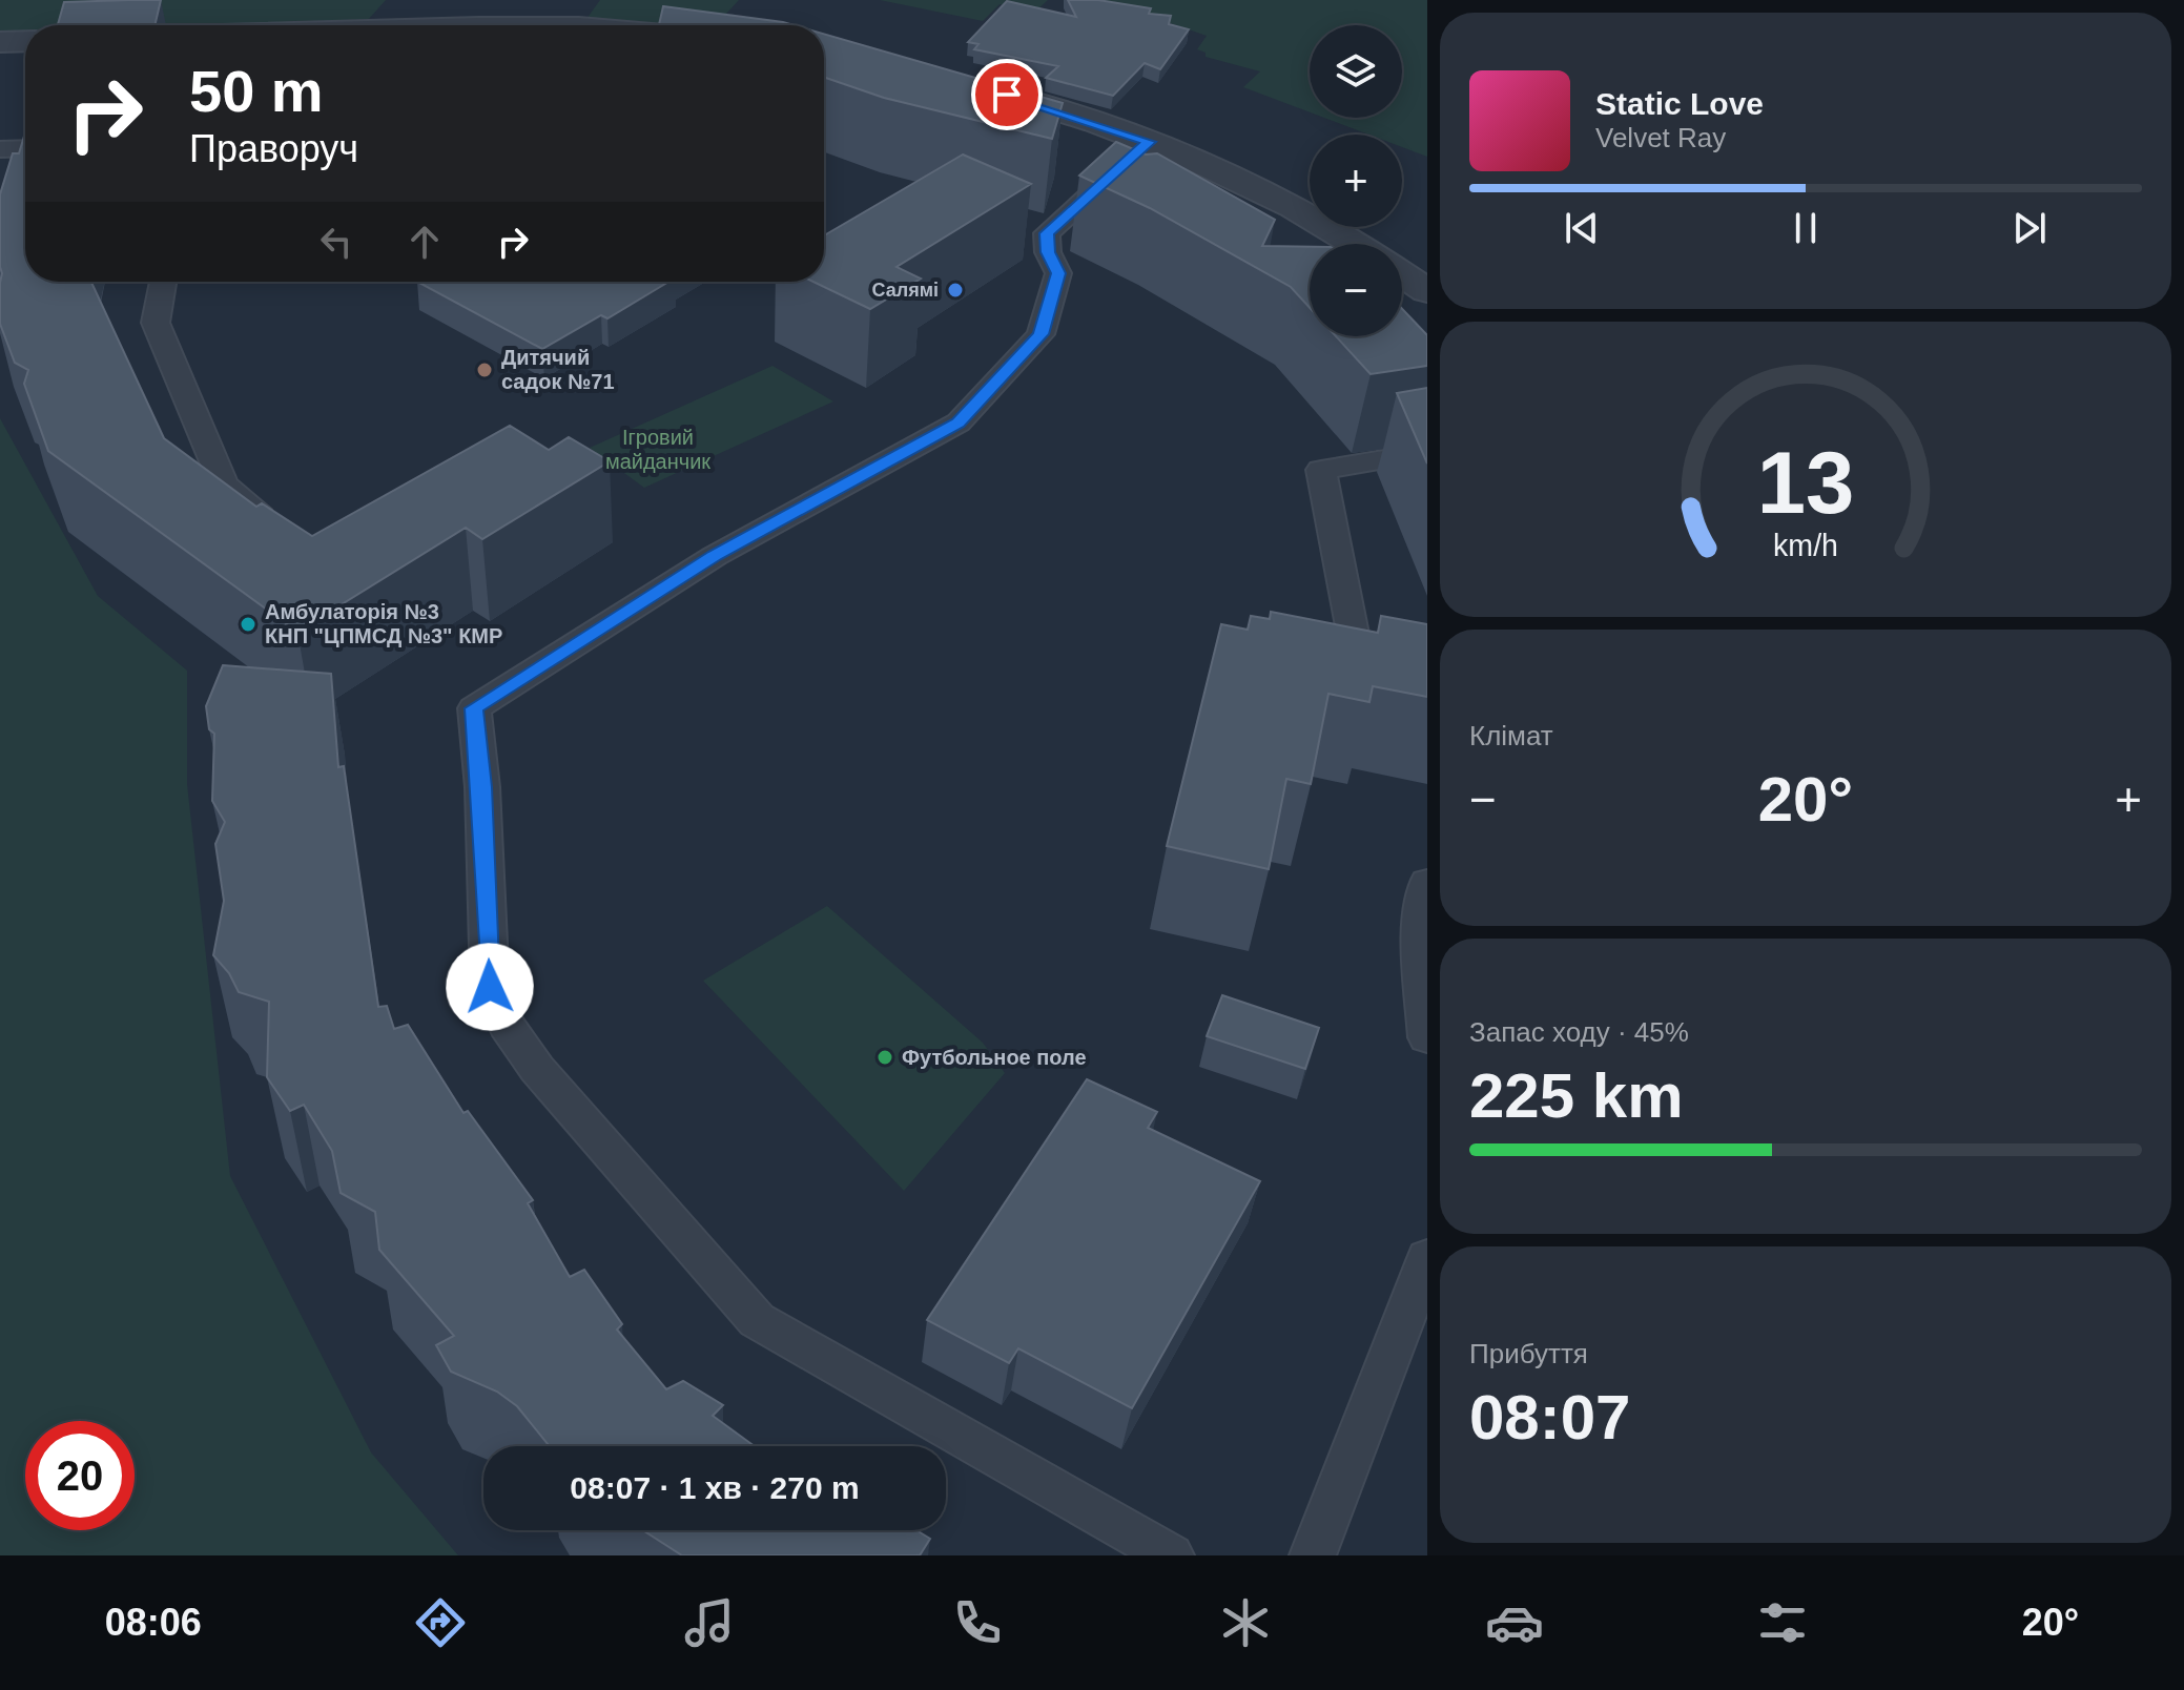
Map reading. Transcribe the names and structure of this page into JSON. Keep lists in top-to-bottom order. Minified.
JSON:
{"parks":["Ігровий майданчик"],"places":["Салямі","Дитячий садок №71","Амбулаторія №3 КНП \"ЦПМСД №3\" КМР","Футбольное поле"],"page":{"map_buttons":["+","−"],"turn":["50 m","Праворуч"],"song":["Static Love","Velvet Ray"],"tile":["Клімат",["Запас ходу · 45%","225 km"],["Прибуття","08:07"]],"heat":["−","20°","+"],"limit":"20","trip":"08:07 · 1 хв · 270 m","tabs":["08:06","20°"],"gauge":["13","km/h"]}}
